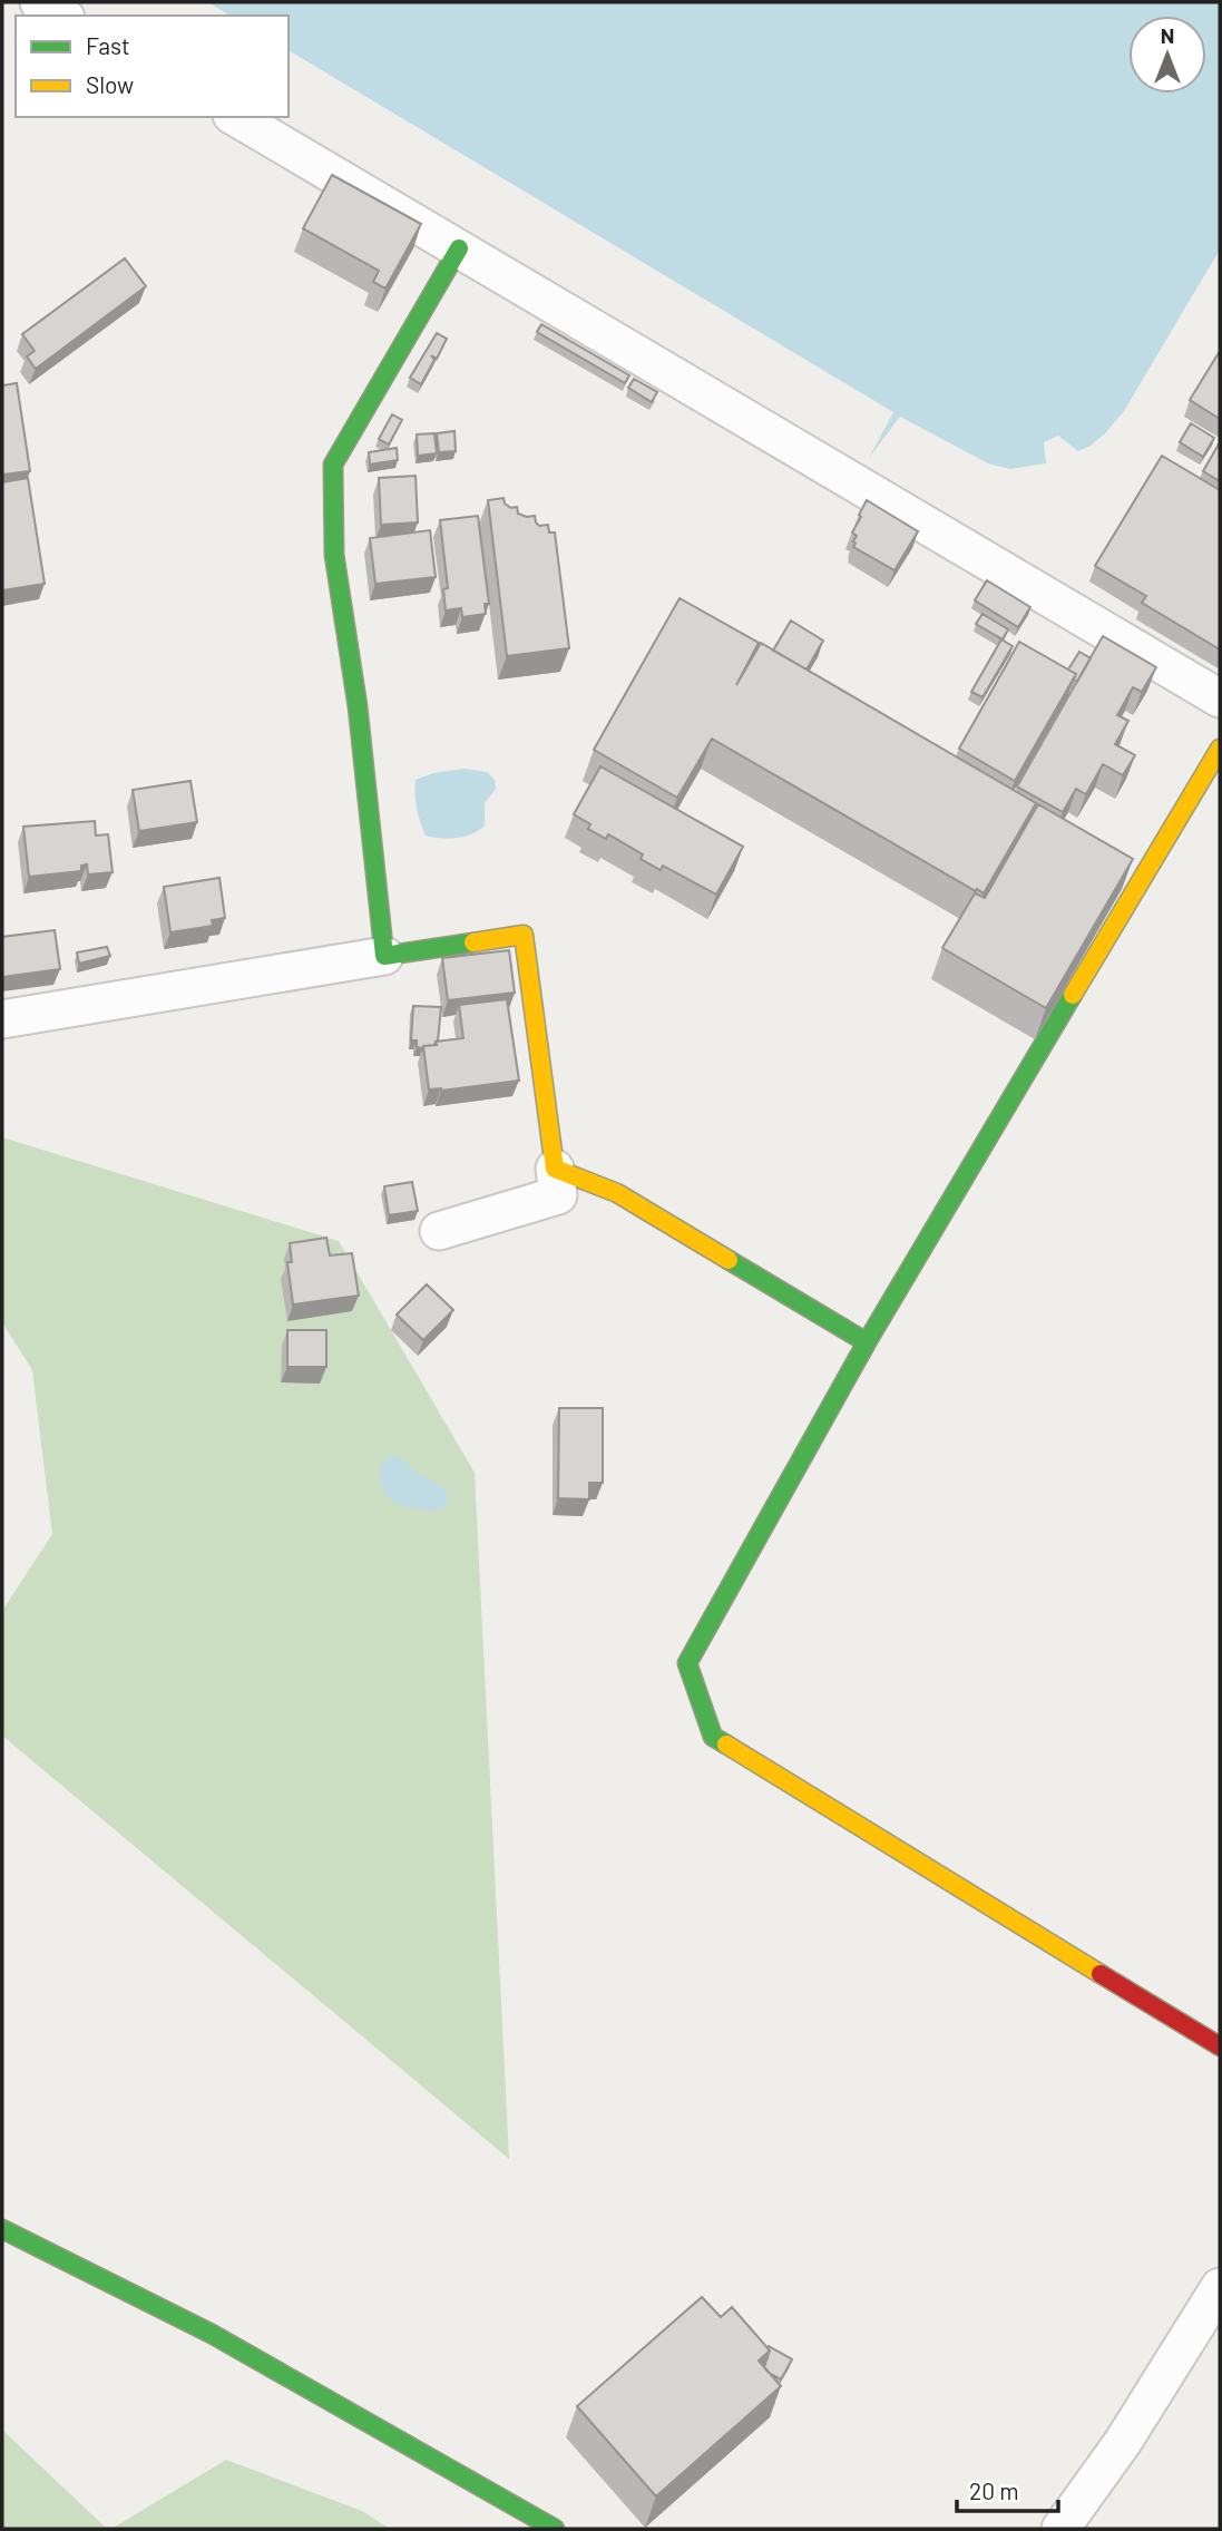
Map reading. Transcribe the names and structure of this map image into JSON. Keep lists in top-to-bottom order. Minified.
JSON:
{"legend":["Fast","Slow"],"scale_bar":"20 m","north":"top"}
